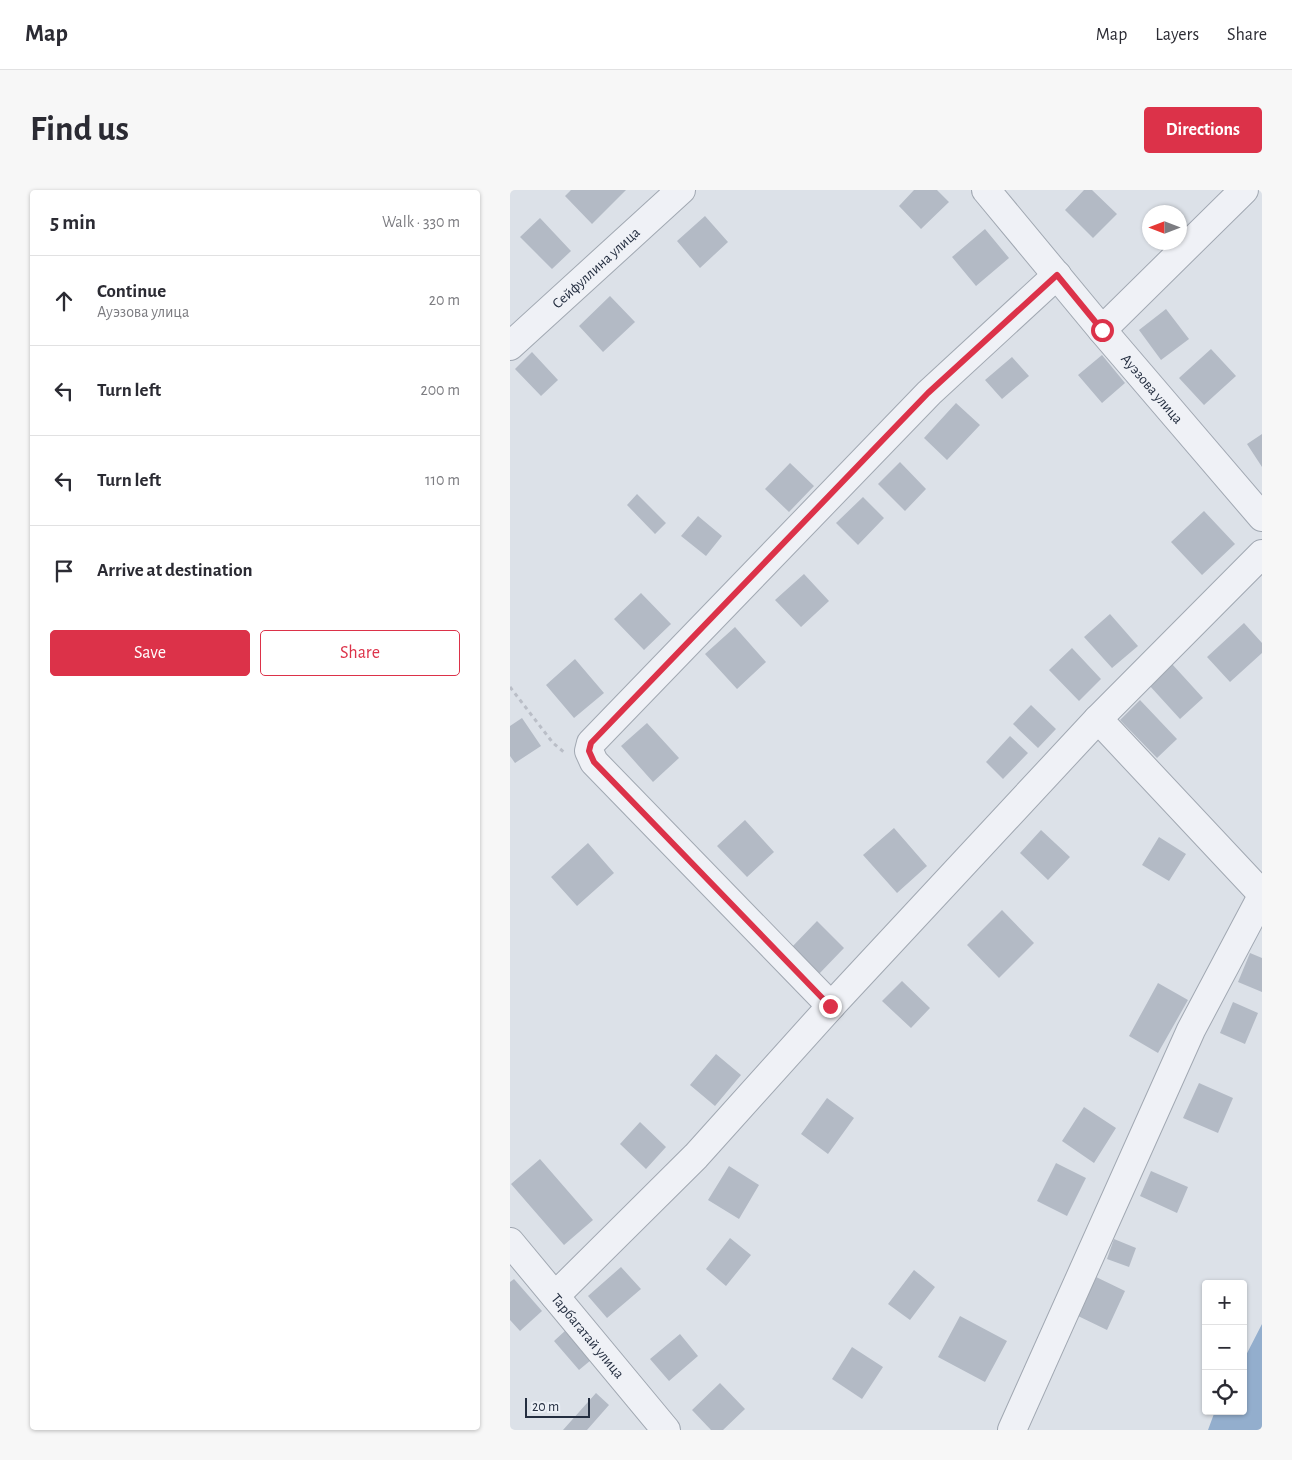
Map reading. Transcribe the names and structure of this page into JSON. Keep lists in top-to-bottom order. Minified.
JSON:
{"streets":{"street":["Сейфуллина улица","Ауэзова улица","Тарбагатай улица"]},"scale_bar":"20 m","north":"left","page":{"header":"Map","nav":["Map","Layers","Share"],"buttons":["Directions",["Save","Share"]],"title":"Find us","heading":["5 min","Walk · 330 m"],"list":[["Continue","Ауэзова улица","20 m"],["Turn left","200 m"],["Turn left","110 m"],"Arrive at destination"],"map_buttons":["+","−"],"scale":"20 m"}}
